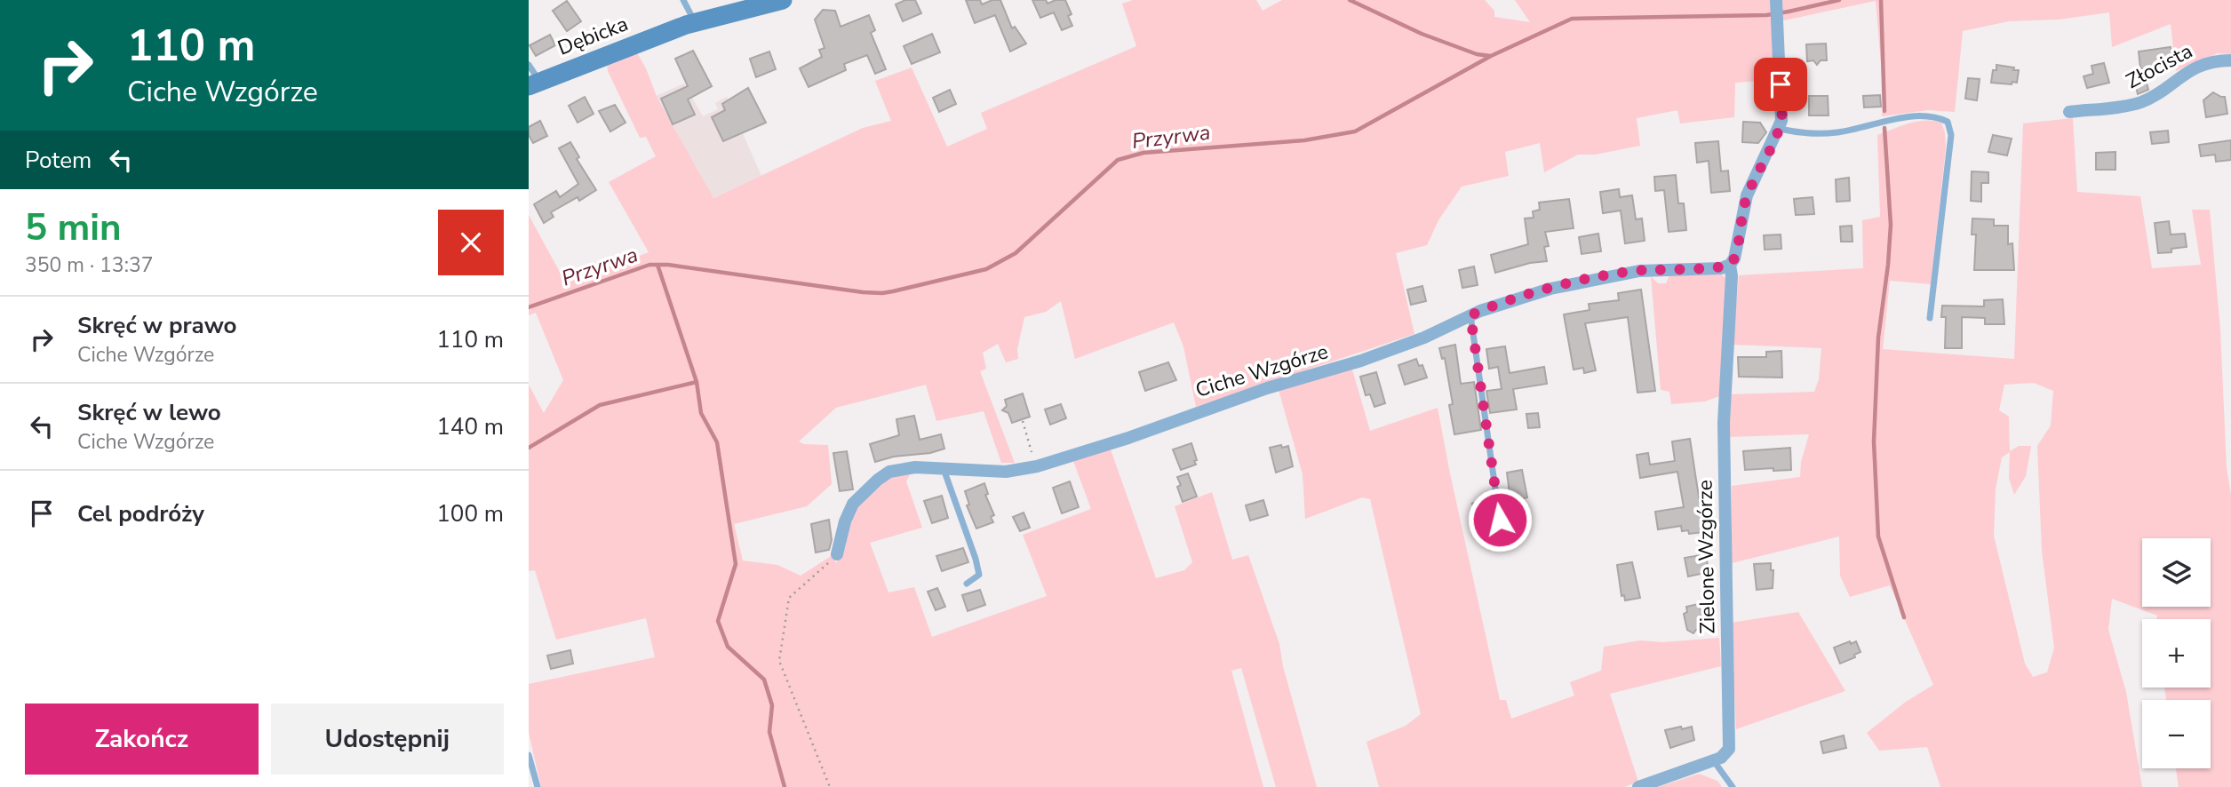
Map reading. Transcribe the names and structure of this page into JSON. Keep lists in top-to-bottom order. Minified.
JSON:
{"streets":{"street":["Dębicka","Złocista","Ciche Wzgórze","Zielone Wzgórze"]},"crossings":[["Ciche Wzgórze","Zielone Wzgórze"]],"water":["Przyrwa"],"page":{"turn":["110 m","Ciche Wzgórze"],"then":"Potem","heading":["5 min","350 m · 13:37"],"list":[{"name":"Skręć w prawo","note":"Ciche Wzgórze","value":"110 m"},{"name":"Skręć w lewo","note":"Ciche Wzgórze","value":"140 m"},{"name":"Cel podróży","value":"100 m"}],"map_buttons":["+","−"],"buttons":["Zakończ","Udostępnij"]}}
